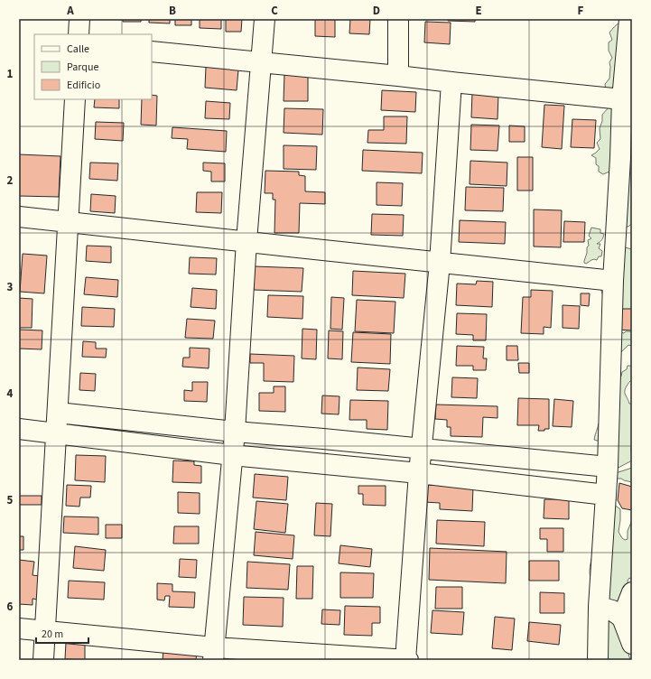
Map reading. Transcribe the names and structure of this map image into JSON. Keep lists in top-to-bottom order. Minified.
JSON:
{"legend":["Calle","Parque","Edificio"],"scale_bar":"20 m","grid":{"columns":["A","B","C","D","E","F"],"rows":["1","2","3","4","5","6"]}}
